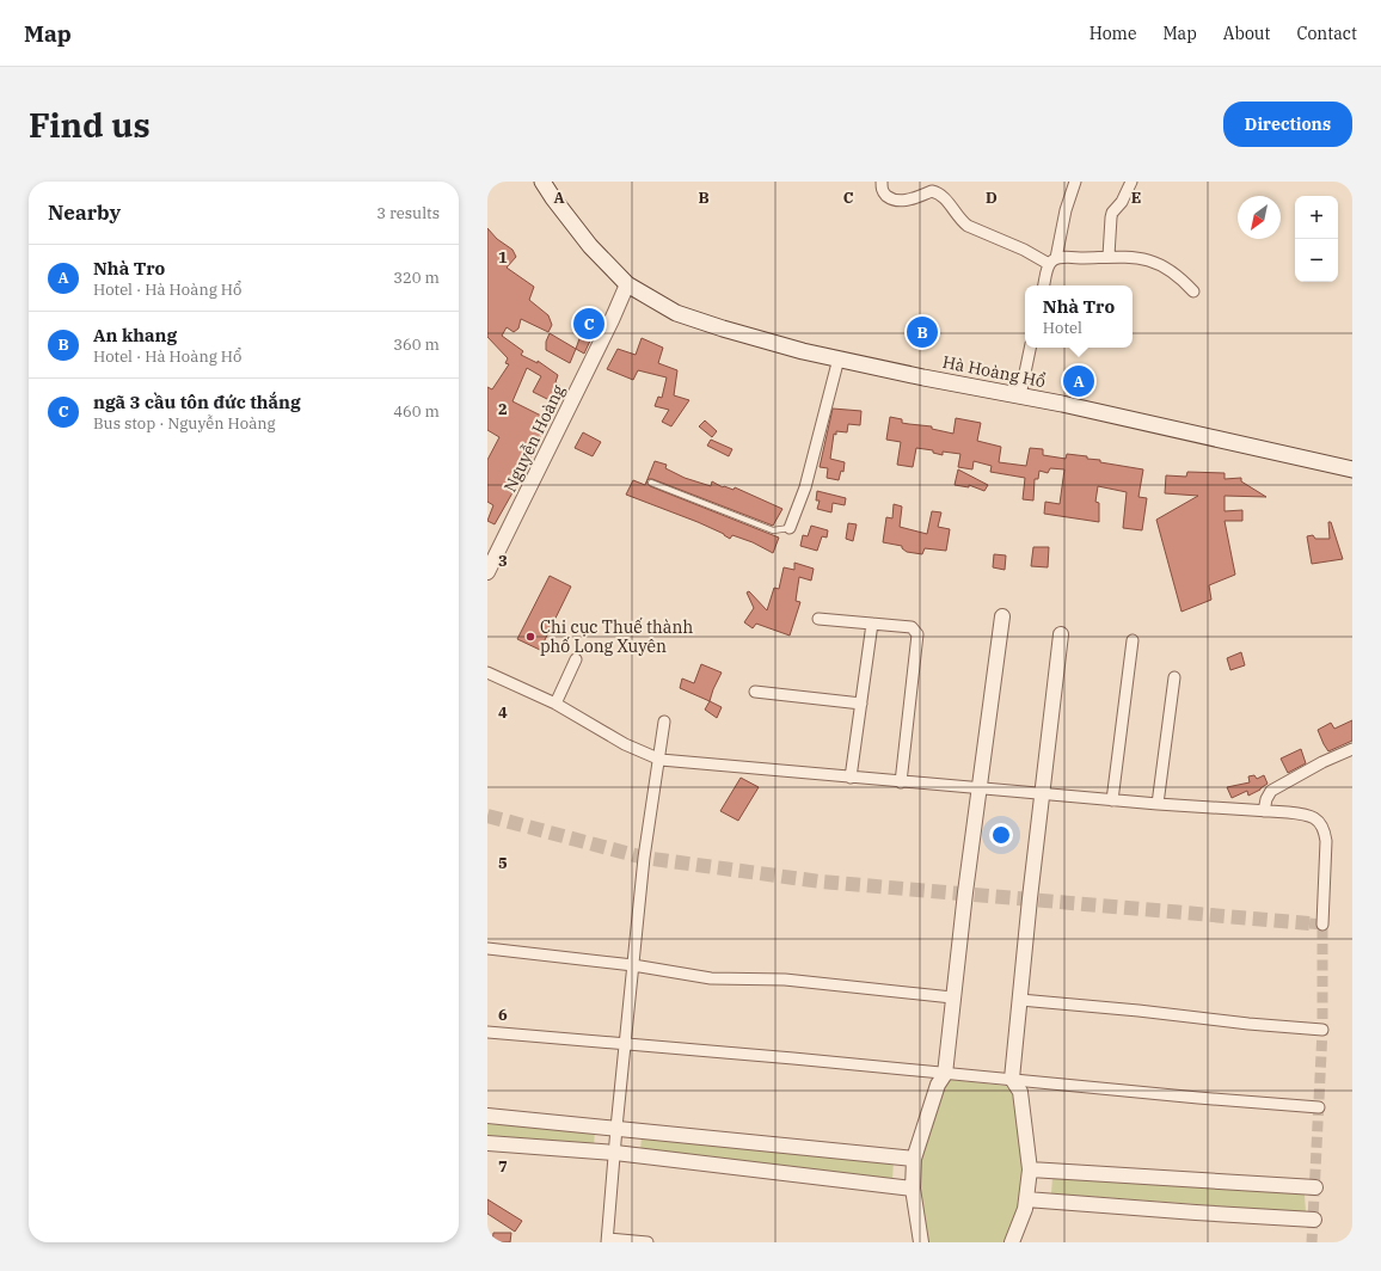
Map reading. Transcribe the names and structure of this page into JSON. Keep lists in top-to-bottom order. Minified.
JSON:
{"streets":{"main road":["Hà Hoàng Hổ"],"street":["Nguyễn Hoàng"]},"crossings":[["Hà Hoàng Hổ","Nguyễn Hoàng"]],"places":["Chi cục Thuế thành phố Long Xuyên"],"north":"bottom left","page":{"header":"Map","nav":["Home","Map","About","Contact"],"buttons":"Directions","title":"Find us","heading":["Nearby","3 results"],"map_buttons":["+","−"],"list":[{"mark":"A","name":"Nhà Tro","note":"Hotel · Hà Hoàng Hổ","value":"320 m"},{"mark":"B","name":"An khang","note":"Hotel · Hà Hoàng Hổ","value":"360 m"},{"mark":"C","name":"ngã 3 cầu tôn đức thắng","note":"Bus stop · Nguyễn Hoàng","value":"460 m"}],"popup":["Nhà Tro","Hotel"],"pins":["C","B","A"]},"grid":{"columns":["A","B","C","D","E"],"rows":["1","2","3","4","5","6","7"]}}
